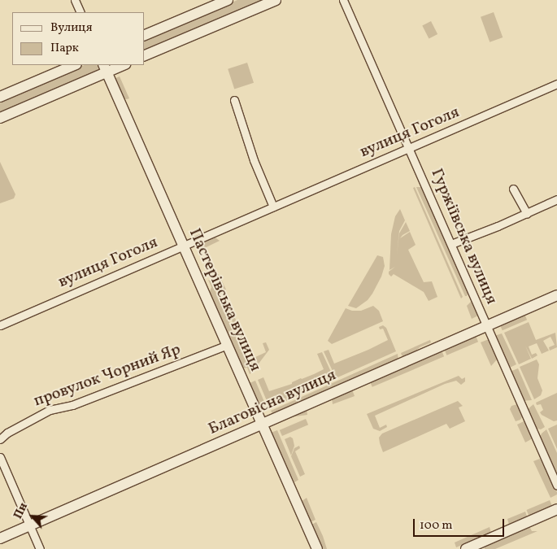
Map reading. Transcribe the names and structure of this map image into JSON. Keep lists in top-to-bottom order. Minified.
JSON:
{"streets":{"main road":["Пастерівська вулиця","Благовісна вулиця"],"street":["вулиця Гоголя","Гуржіївська вулиця","провулок Чорний Яр"]},"crossings":[["вулиця Гоголя","Гуржіївська вулиця"],["вулиця Гоголя","Пастерівська вулиця"],["Гуржіївська вулиця","Благовісна вулиця"],["Пастерівська вулиця","провулок Чорний Яр"],["Пастерівська вулиця","Благовісна вулиця"]],"legend":["Вулиця","Парк"],"scale_bar":"100 m","north":"top left"}
